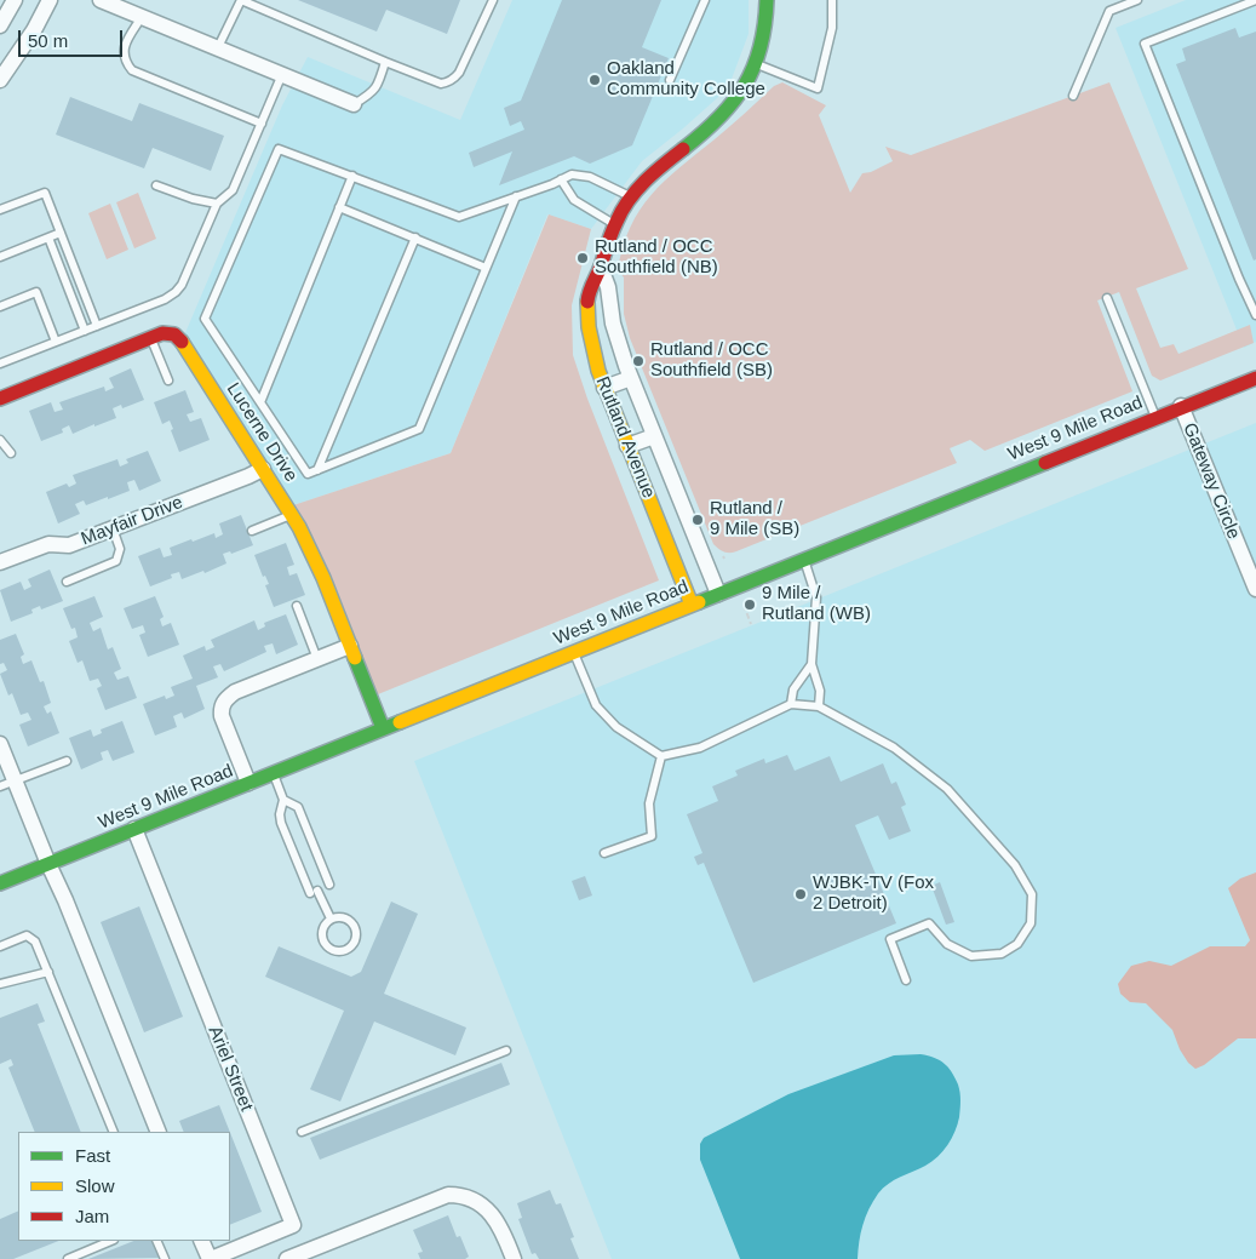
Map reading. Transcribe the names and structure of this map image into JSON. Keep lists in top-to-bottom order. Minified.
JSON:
{"streets":{"main road":["West 9 Mile Road","Lucerne Drive","Rutland Avenue"],"street":["Gateway Circle","Mayfair Drive","Ariel Street"]},"crossings":[["West 9 Mile Road","Lucerne Drive"],["West 9 Mile Road","Rutland Avenue"],["West 9 Mile Road","Gateway Circle"],["West 9 Mile Road","Ariel Street"],["Lucerne Drive","Mayfair Drive"]],"places":["Oakland Community College","Rutland / OCC Southfield (NB)","Rutland / OCC Southfield (SB)","Rutland / 9 Mile (SB)","9 Mile / Rutland (WB)","WJBK-TV (Fox 2 Detroit)"],"legend":["Fast","Slow","Jam"],"scale_bar":"50 m"}
